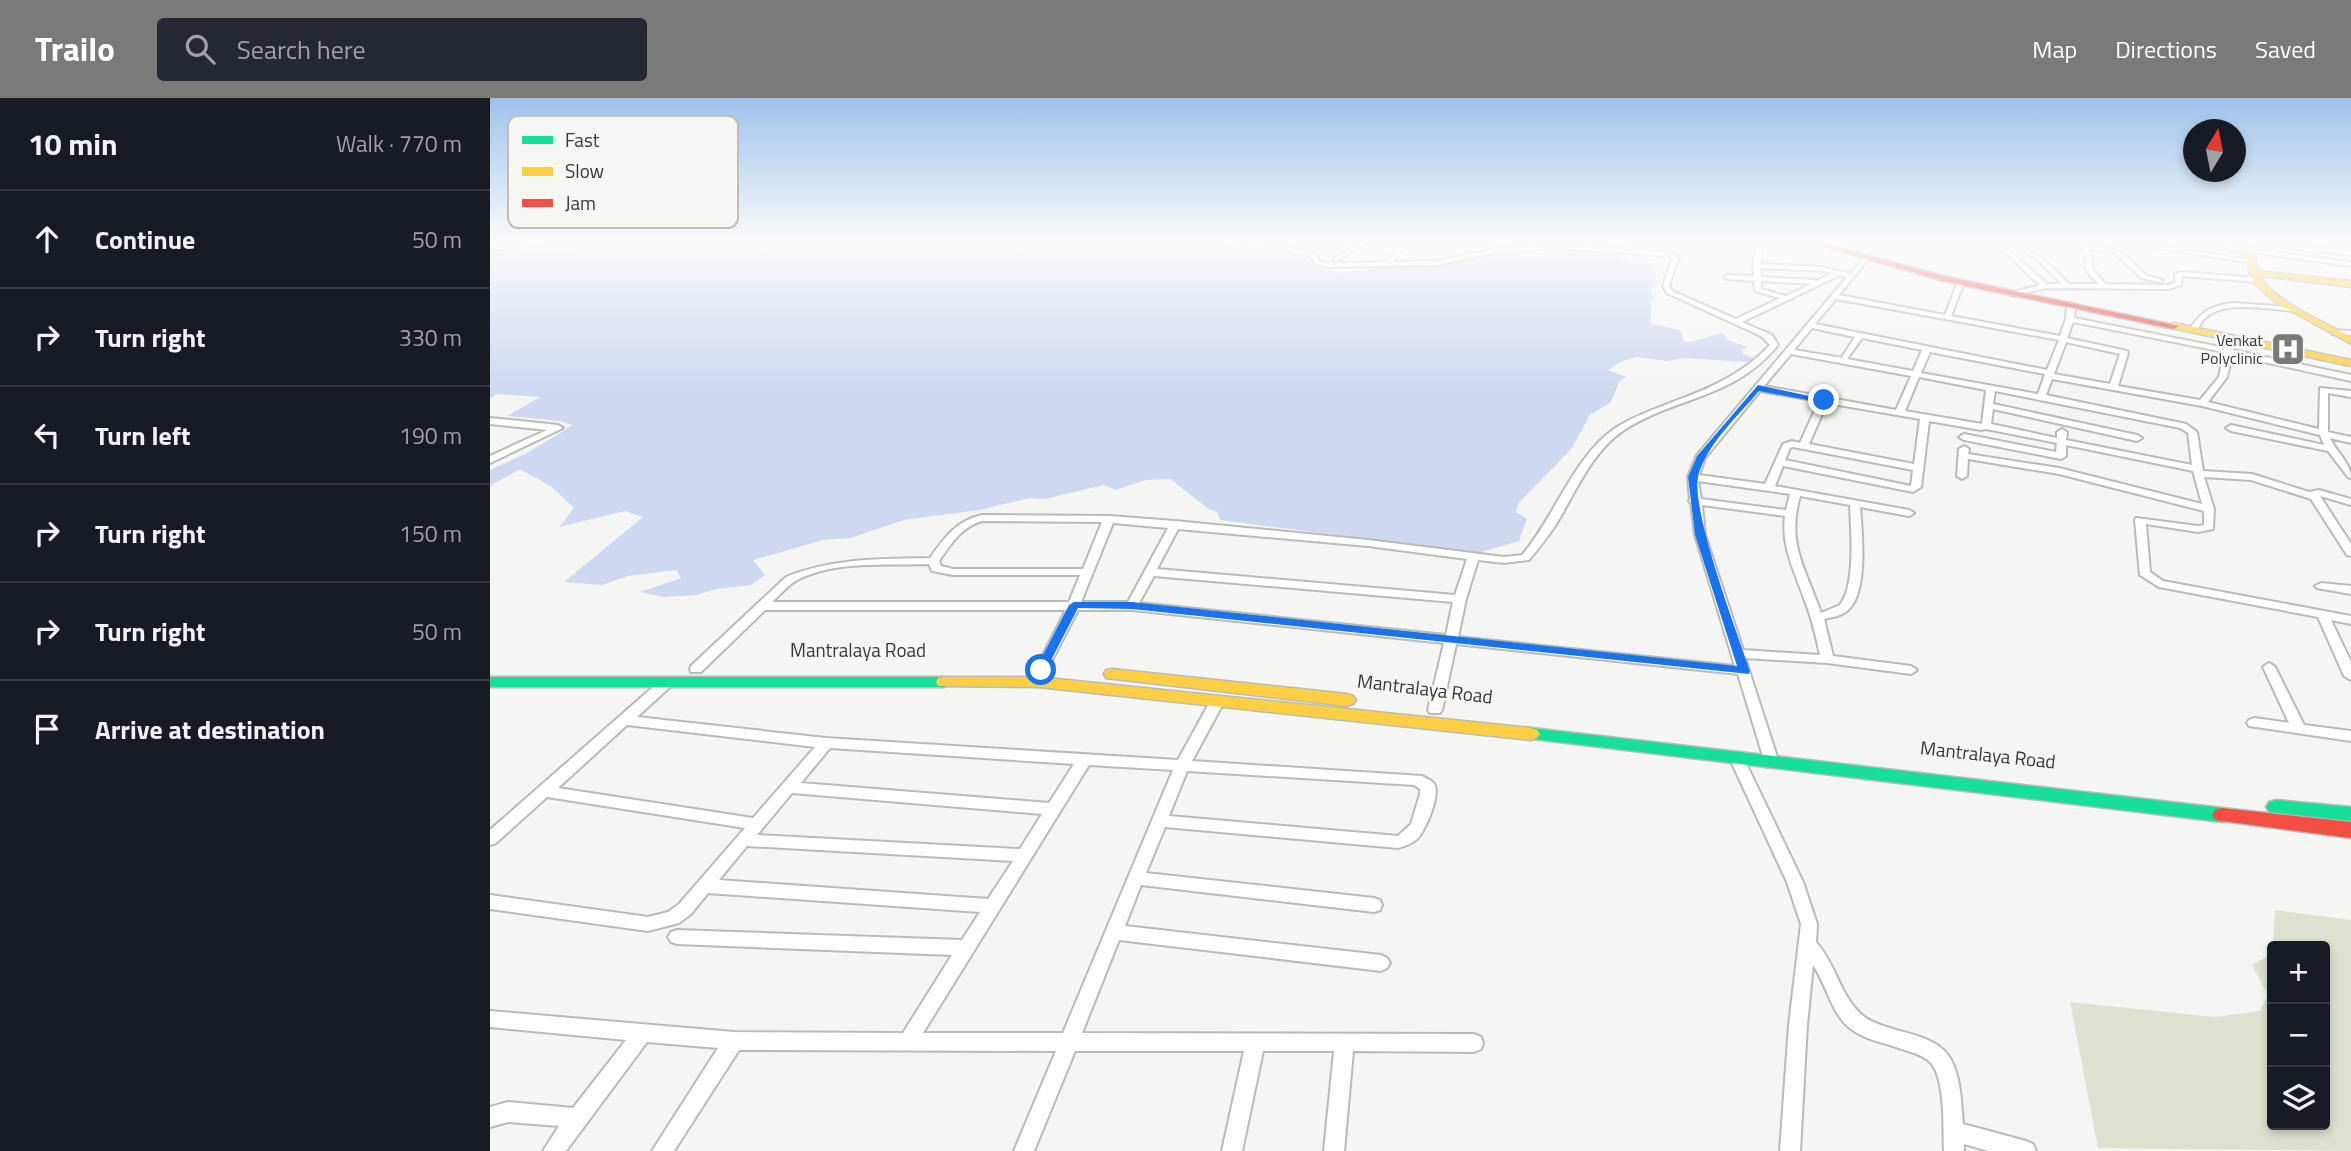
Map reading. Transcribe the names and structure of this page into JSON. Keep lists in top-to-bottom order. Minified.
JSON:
{"streets":{"main road":["Mantralaya Road"]},"places":{"hospital":["Venkat Polyclinic"]},"legend":["Fast","Slow","Jam"],"north":"top","page":{"header":"Trailo","search":"Search here","nav":["Map","Directions","Saved"],"heading":["10 min","Walk · 770 m"],"list":[["Continue","50 m"],["Turn right","330 m"],["Turn left","190 m"],["Turn right","150 m"],["Turn right","50 m"],"Arrive at destination"],"map_buttons":["+","−"]}}
